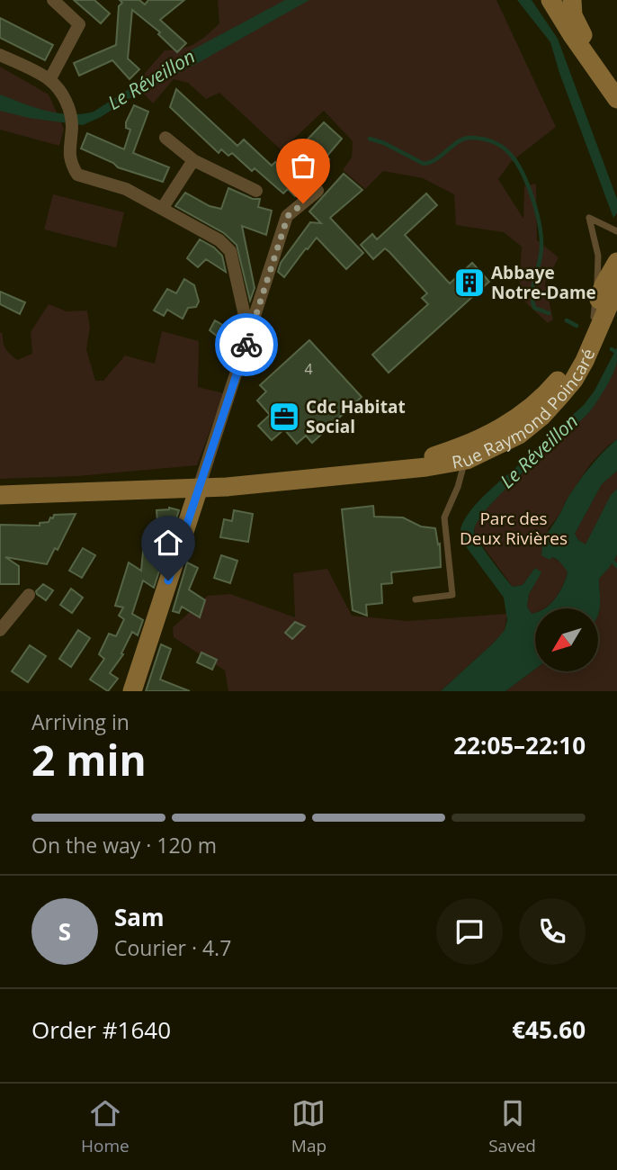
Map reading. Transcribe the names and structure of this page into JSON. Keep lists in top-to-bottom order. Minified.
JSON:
{"streets":{"main road":["Rue Raymond Poincaré"]},"water":["Le Réveillon"],"parks":["Parc des Deux Rivières"],"places":{"building":["Abbaye Notre-Dame"],"office":["Cdc Habitat Social"]},"house_numbers":["4"],"north":"bottom left","page":{"heading":["2 min","Arriving in","22:05–22:10"],"panel":["Sam","Courier · 4.7","Order #1640","€45.60"],"bar":"On the way · 120 m","round":"S","tabs":["Home","Map","Saved"]}}
